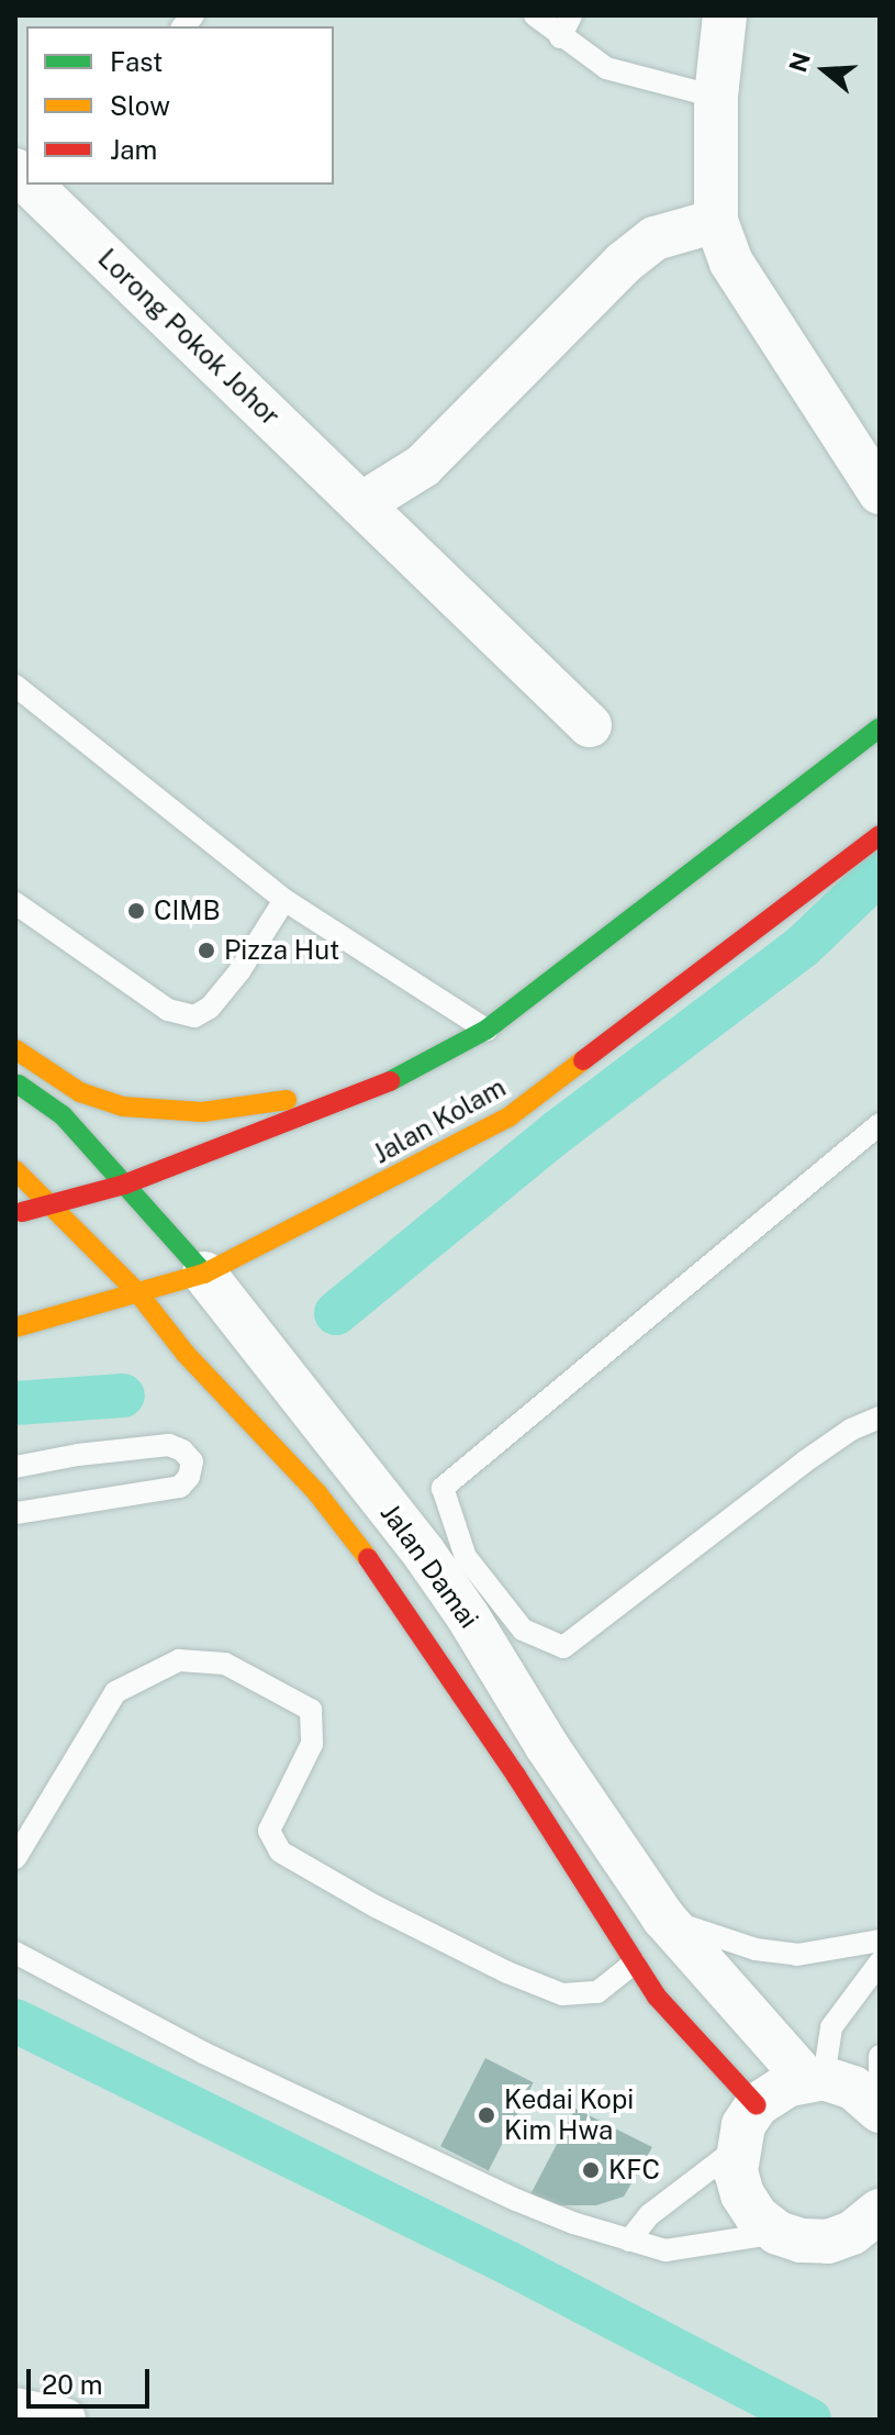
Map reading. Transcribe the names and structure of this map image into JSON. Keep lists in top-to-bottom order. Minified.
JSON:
{"streets":{"main road":["Jalan Kolam","Jalan Damai"],"street":["Lorong Pokok Johor"]},"crossings":[["Jalan Kolam","Jalan Damai"]],"places":["CIMB","Pizza Hut","Kedai Kopi Kim Hwa","KFC"],"legend":["Fast","Slow","Jam"],"scale_bar":"20 m","north":"left"}
